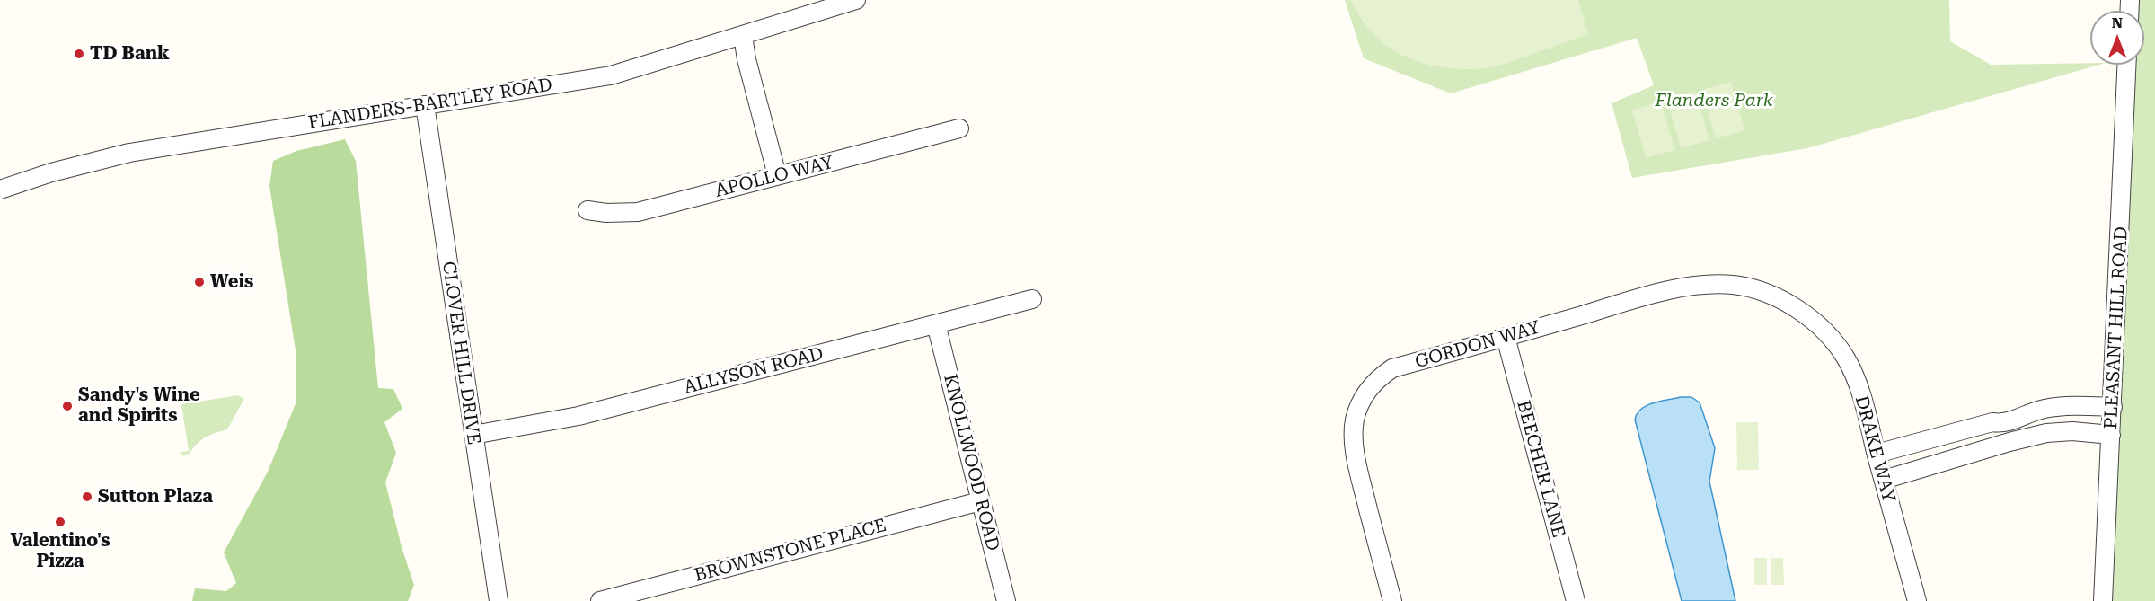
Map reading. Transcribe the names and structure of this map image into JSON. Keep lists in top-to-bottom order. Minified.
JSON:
{"streets":{"street":["FLANDERS-BARTLEY ROAD","APOLLO WAY","PLEASANT HILL ROAD","GORDON WAY","CLOVER HILL DRIVE","ALLYSON ROAD","DRAKE WAY","KNOLLWOOD ROAD","BEECHER LANE","BROWNSTONE PLACE"]},"crossings":[["FLANDERS-BARTLEY ROAD","CLOVER HILL DRIVE"],["GORDON WAY","DRAKE WAY"],["GORDON WAY","BEECHER LANE"],["CLOVER HILL DRIVE","ALLYSON ROAD"],["ALLYSON ROAD","KNOLLWOOD ROAD"],["KNOLLWOOD ROAD","BROWNSTONE PLACE"]],"parks":["Flanders Park"],"places":["TD Bank","Weis","Sandy's Wine and Spirits","Sutton Plaza","Valentino's Pizza"],"north":"top"}
